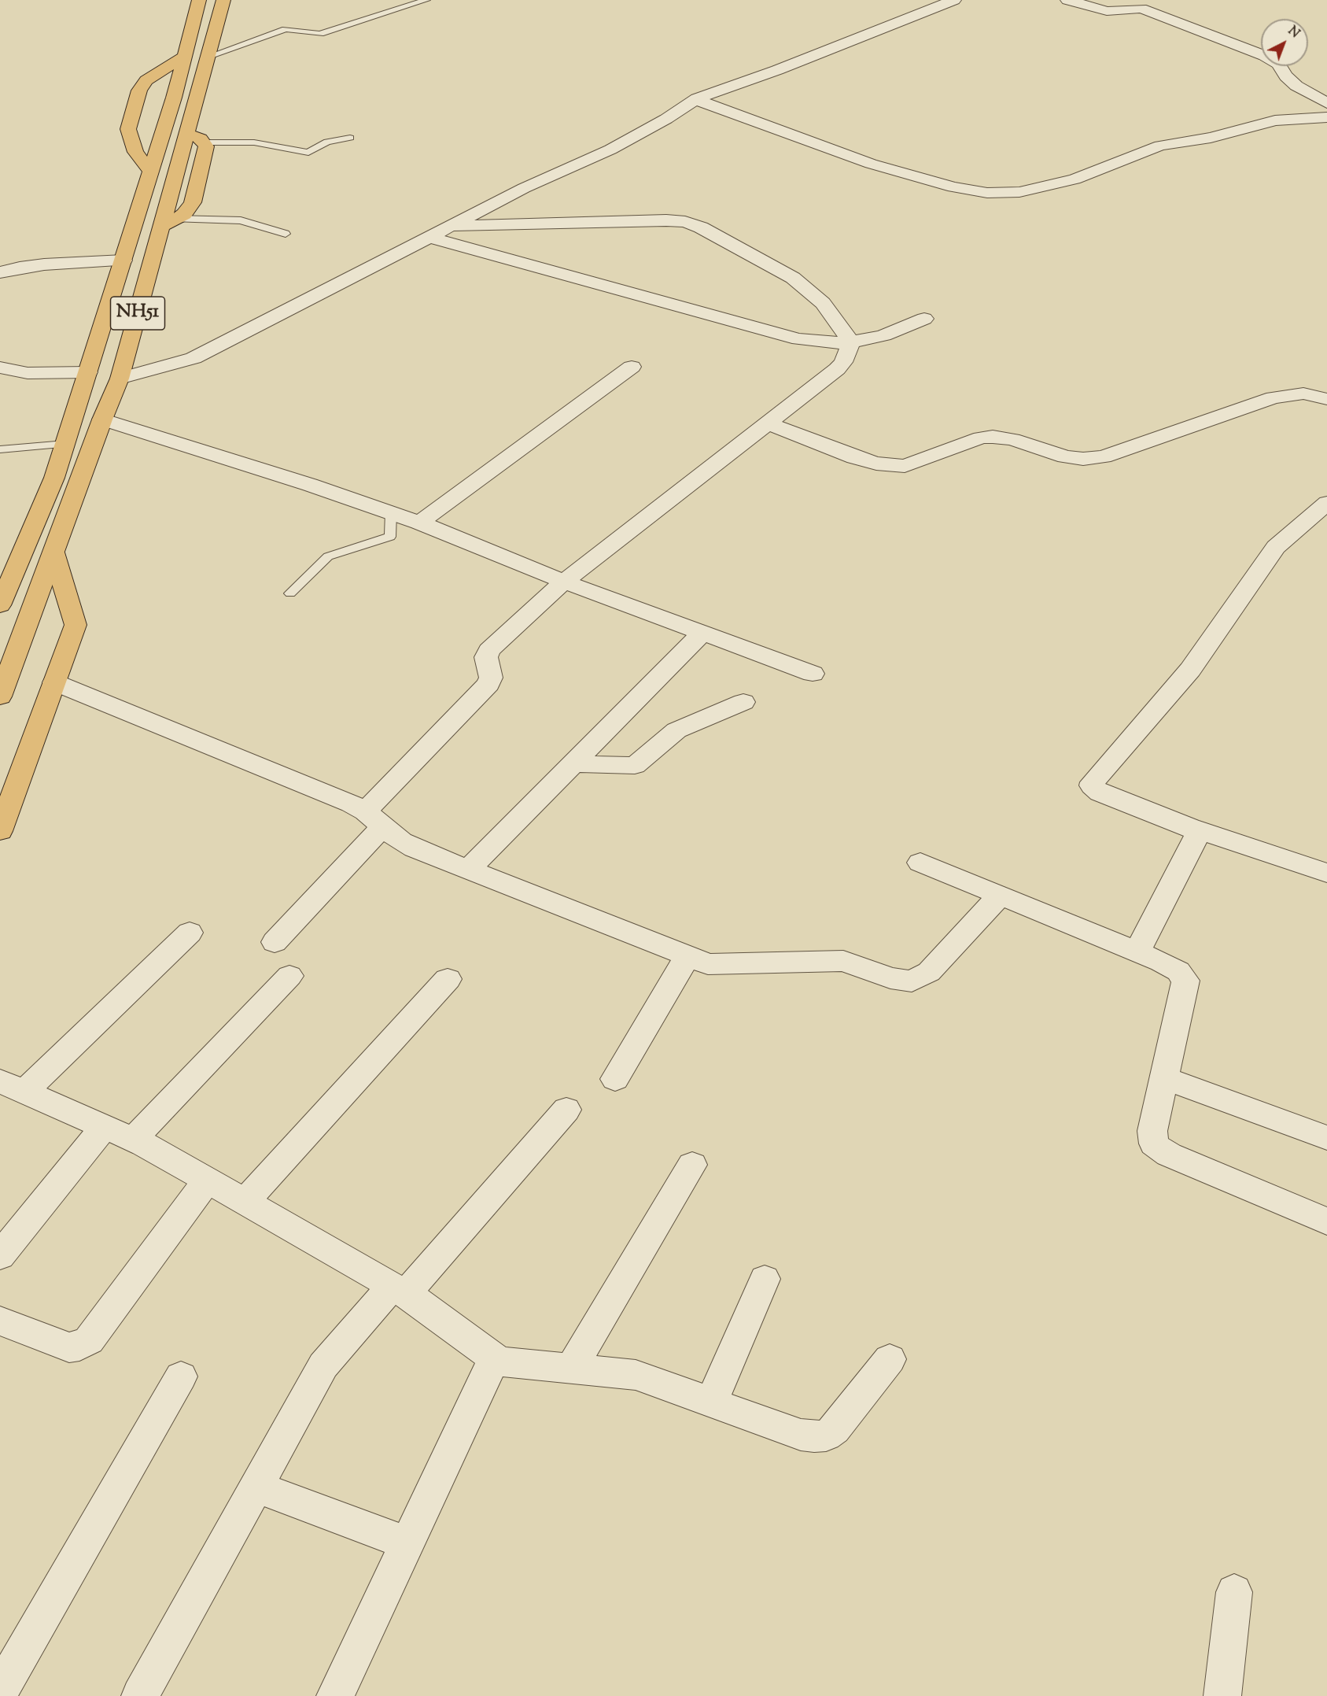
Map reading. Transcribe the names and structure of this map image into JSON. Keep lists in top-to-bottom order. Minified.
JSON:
{"streets":{"main road":["NH51"]},"north":"top right"}
